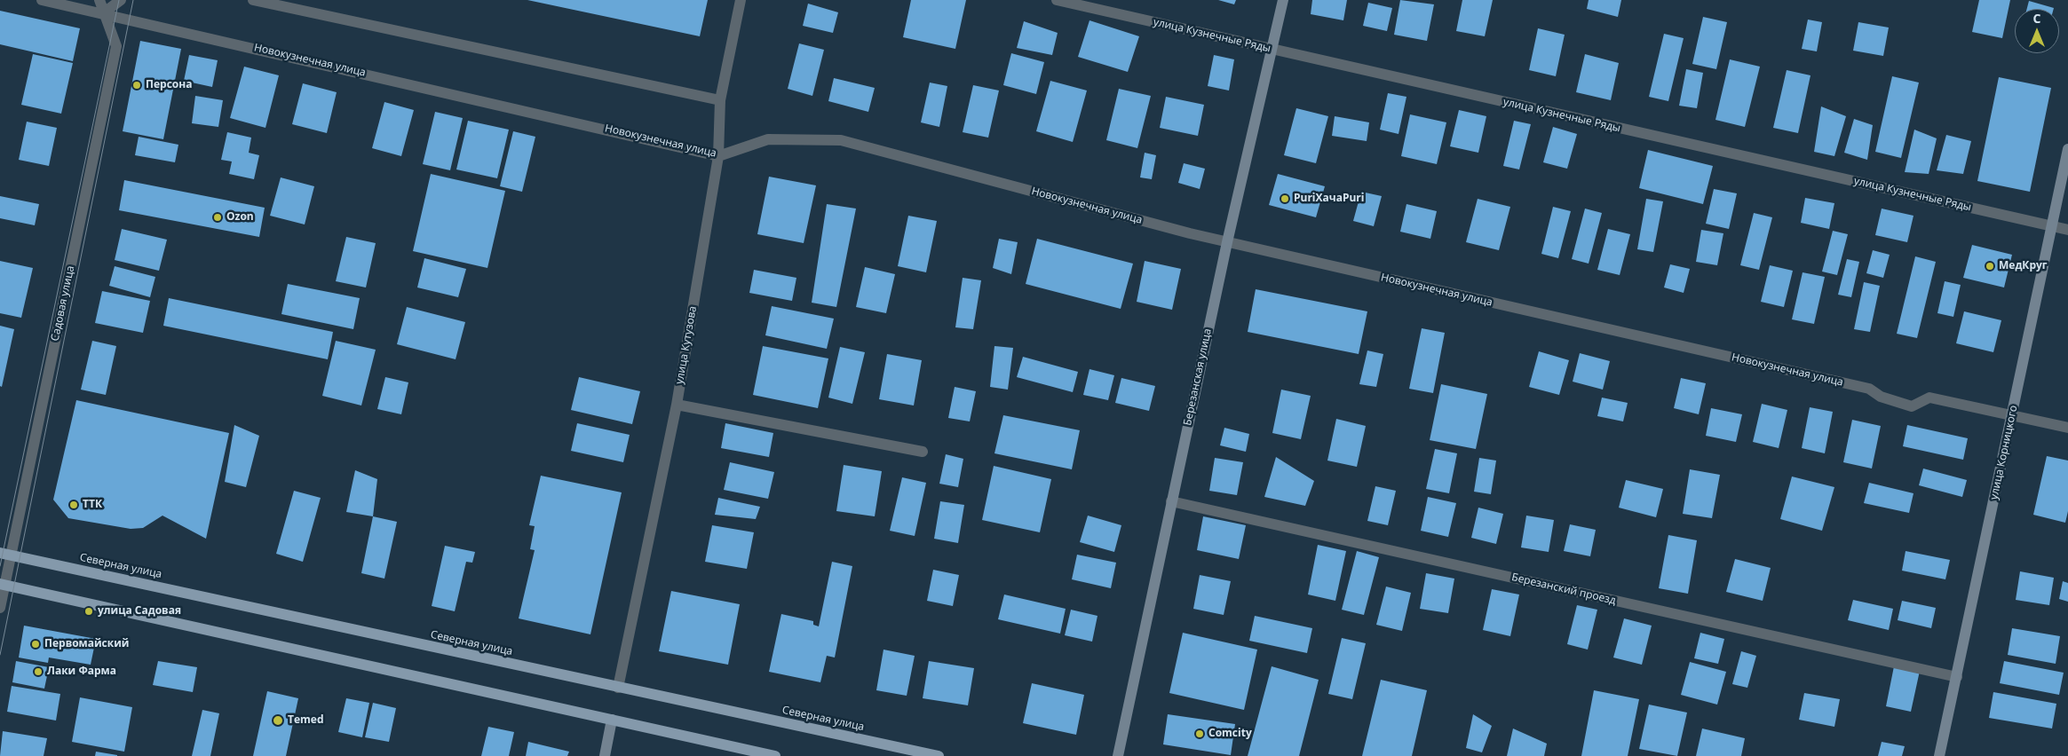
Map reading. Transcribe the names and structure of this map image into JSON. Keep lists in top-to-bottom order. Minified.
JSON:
{"streets":{"main road":["Северная улица"],"street":["улица Кузнечные Ряды","Новокузнечная улица","Садовая улица","улица Кутузова","Березанская улица","улица Корницкого","Березанский проезд"]},"crossings":[["улица Кузнечные Ряды","Березанская улица"],["улица Кузнечные Ряды","улица Корницкого"],["Новокузнечная улица","Садовая улица"],["Новокузнечная улица","улица Кутузова"],["Новокузнечная улица","Березанская улица"],["Новокузнечная улица","улица Корницкого"],["Садовая улица","Северная улица"],["улица Кутузова","Северная улица"],["Березанская улица","Березанский проезд"],["улица Корницкого","Березанский проезд"]],"places":["Персона","PuriХачаPuri","Ozon","МедКруг","ТТК","улица Садовая","Первомайский","Лаки Фарма","Temed","Comcity"],"north":"top"}
